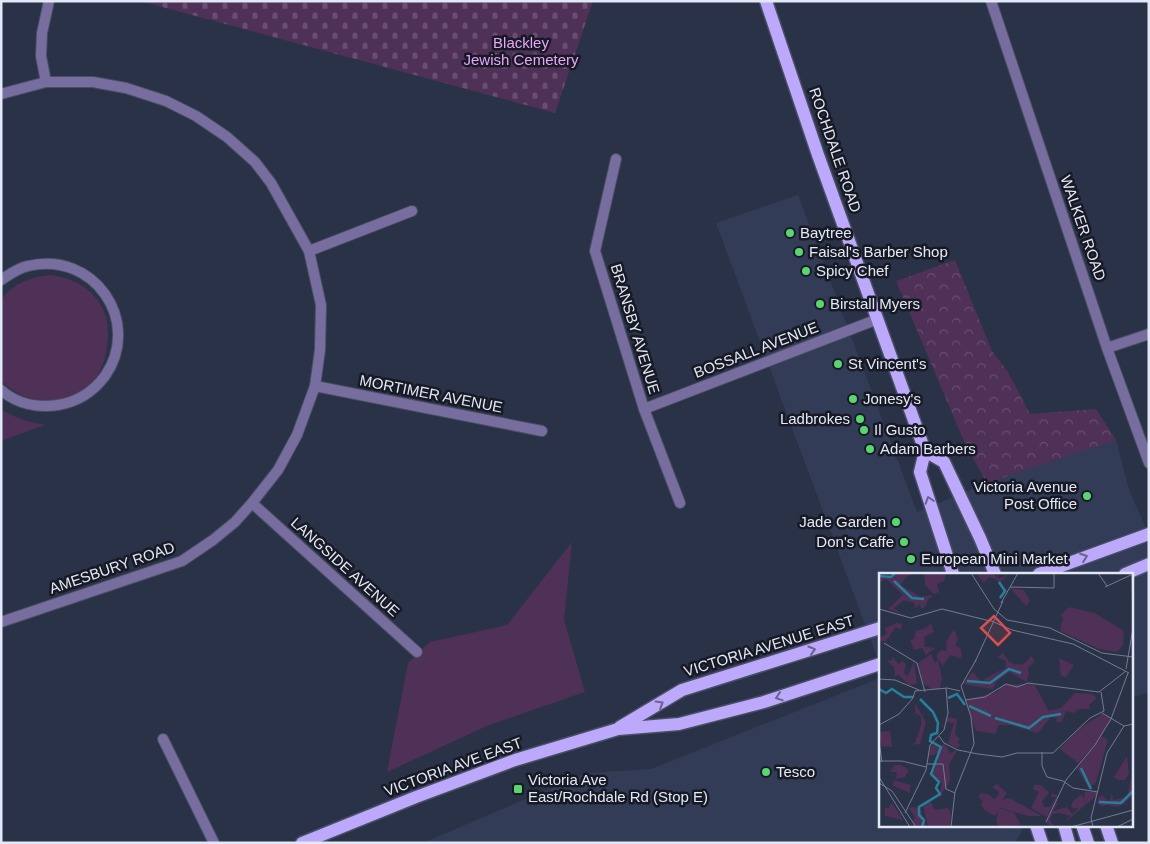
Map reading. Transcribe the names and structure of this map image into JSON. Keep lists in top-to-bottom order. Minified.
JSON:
{"streets":{"main road":["ROCHDALE ROAD","VICTORIA AVENUE EAST","VICTORIA AVE EAST"],"street":["WALKER ROAD","BRANSBY AVENUE","BOSSALL AVENUE","MORTIMER AVENUE","LANGSIDE AVENUE","AMESBURY ROAD"]},"crossings":[["ROCHDALE ROAD","BOSSALL AVENUE"],["BRANSBY AVENUE","BOSSALL AVENUE"],["MORTIMER AVENUE","AMESBURY ROAD"],["LANGSIDE AVENUE","AMESBURY ROAD"],["VICTORIA AVENUE EAST","VICTORIA AVE EAST"]],"parks":["Blackley Jewish Cemetery"],"places":{"other":["Baytree","Faisal's Barber Shop","Spicy Chef","Birstall Myers","St Vincent's","Jonesy's","Ladbrokes","Il Gusto","Adam Barbers","Victoria Avenue Post Office","Jade Garden","Don's Caffe","European Mini Market","Tesco"],"transit":["Victoria Ave East/Rochdale Rd (Stop E)"]}}
